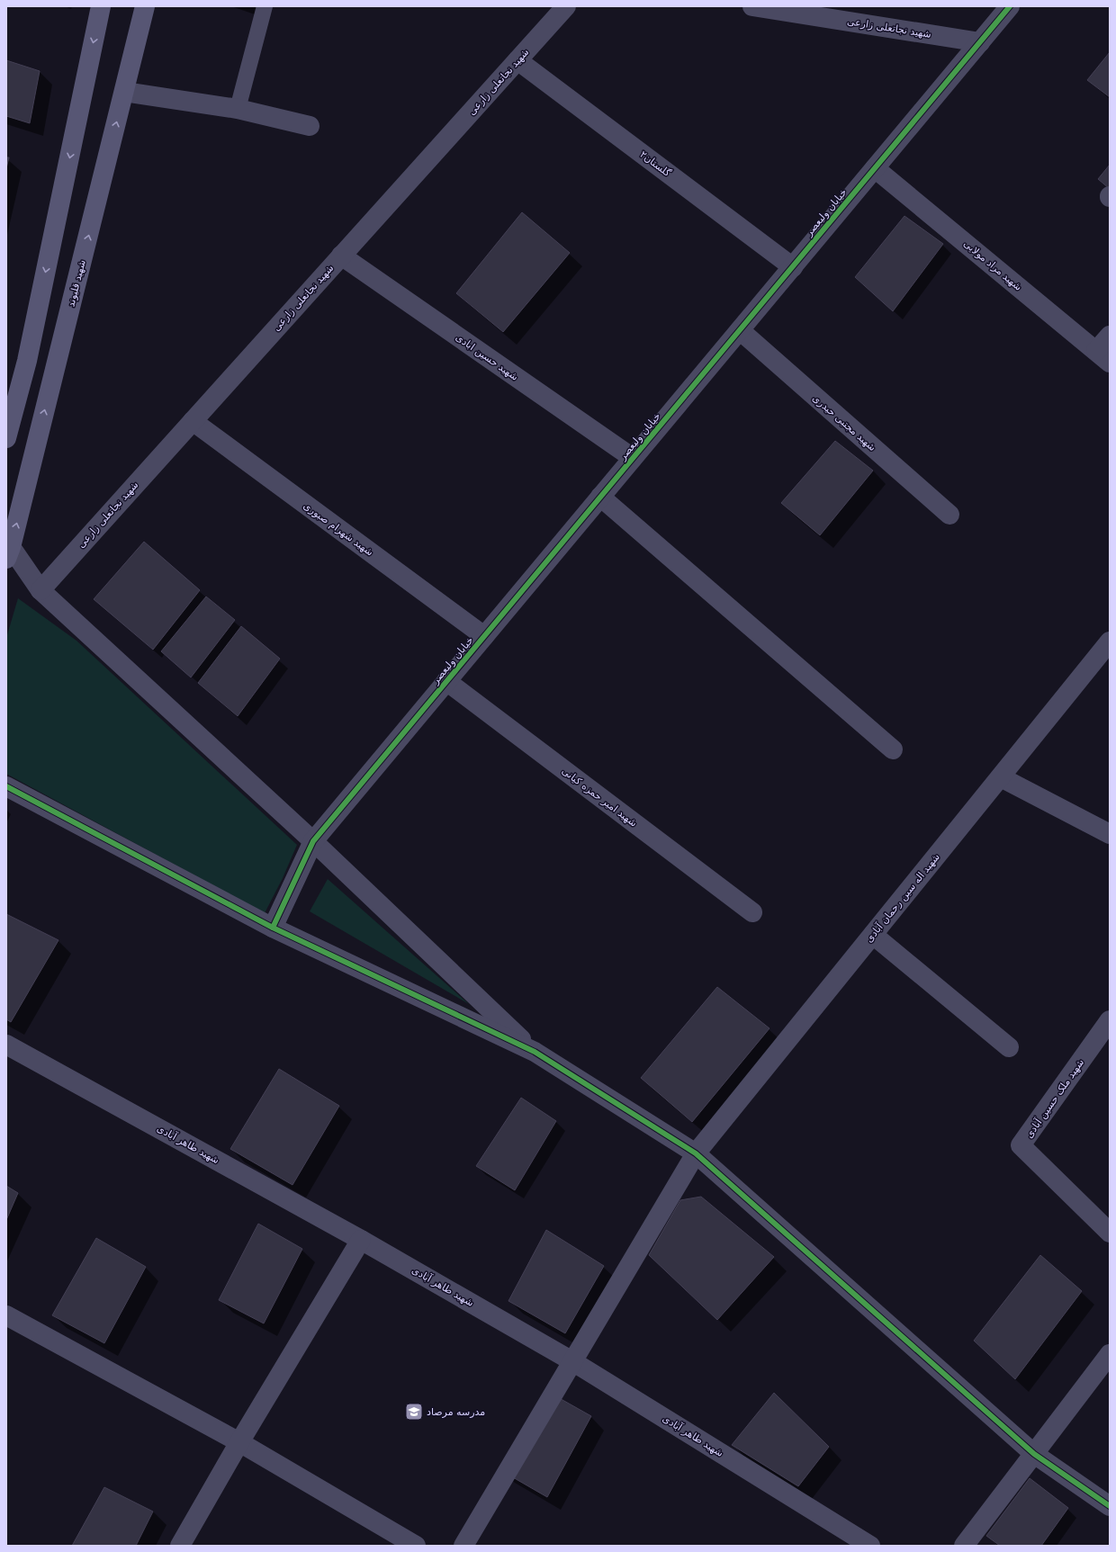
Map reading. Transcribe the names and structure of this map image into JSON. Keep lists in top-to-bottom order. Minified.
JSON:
{"streets":{"main road":["شهید قلیوند"],"street":["شهید نجاتعلی زارعی","گلستان۲","خیابان ولیعصر","شهید مراد مولایی","شهید حسین ابادی","شهید مجتبی حیدری","شهید شهرام صبوری","شهید امیر حمزه کیانی","شهید اله سین رحمان آبادی","شهید ملک حسین آبادی","شهید طاهر آبادی"]},"crossings":[["شهید نجاتعلی زارعی","گلستان۲"],["شهید نجاتعلی زارعی","خیابان ولیعصر"],["شهید نجاتعلی زارعی","شهید حسین ابادی"],["شهید نجاتعلی زارعی","شهید شهرام صبوری"],["گلستان۲","خیابان ولیعصر"],["خیابان ولیعصر","شهید مراد مولایی"],["خیابان ولیعصر","شهید حسین ابادی"],["خیابان ولیعصر","شهید مجتبی حیدری"],["خیابان ولیعصر","شهید شهرام صبوری"],["خیابان ولیعصر","شهید امیر حمزه کیانی"],["شهید اله سین رحمان آبادی","شهید طاهر آبادی"]],"places":{"school or university":["مدرسه مرصاد"]}}
